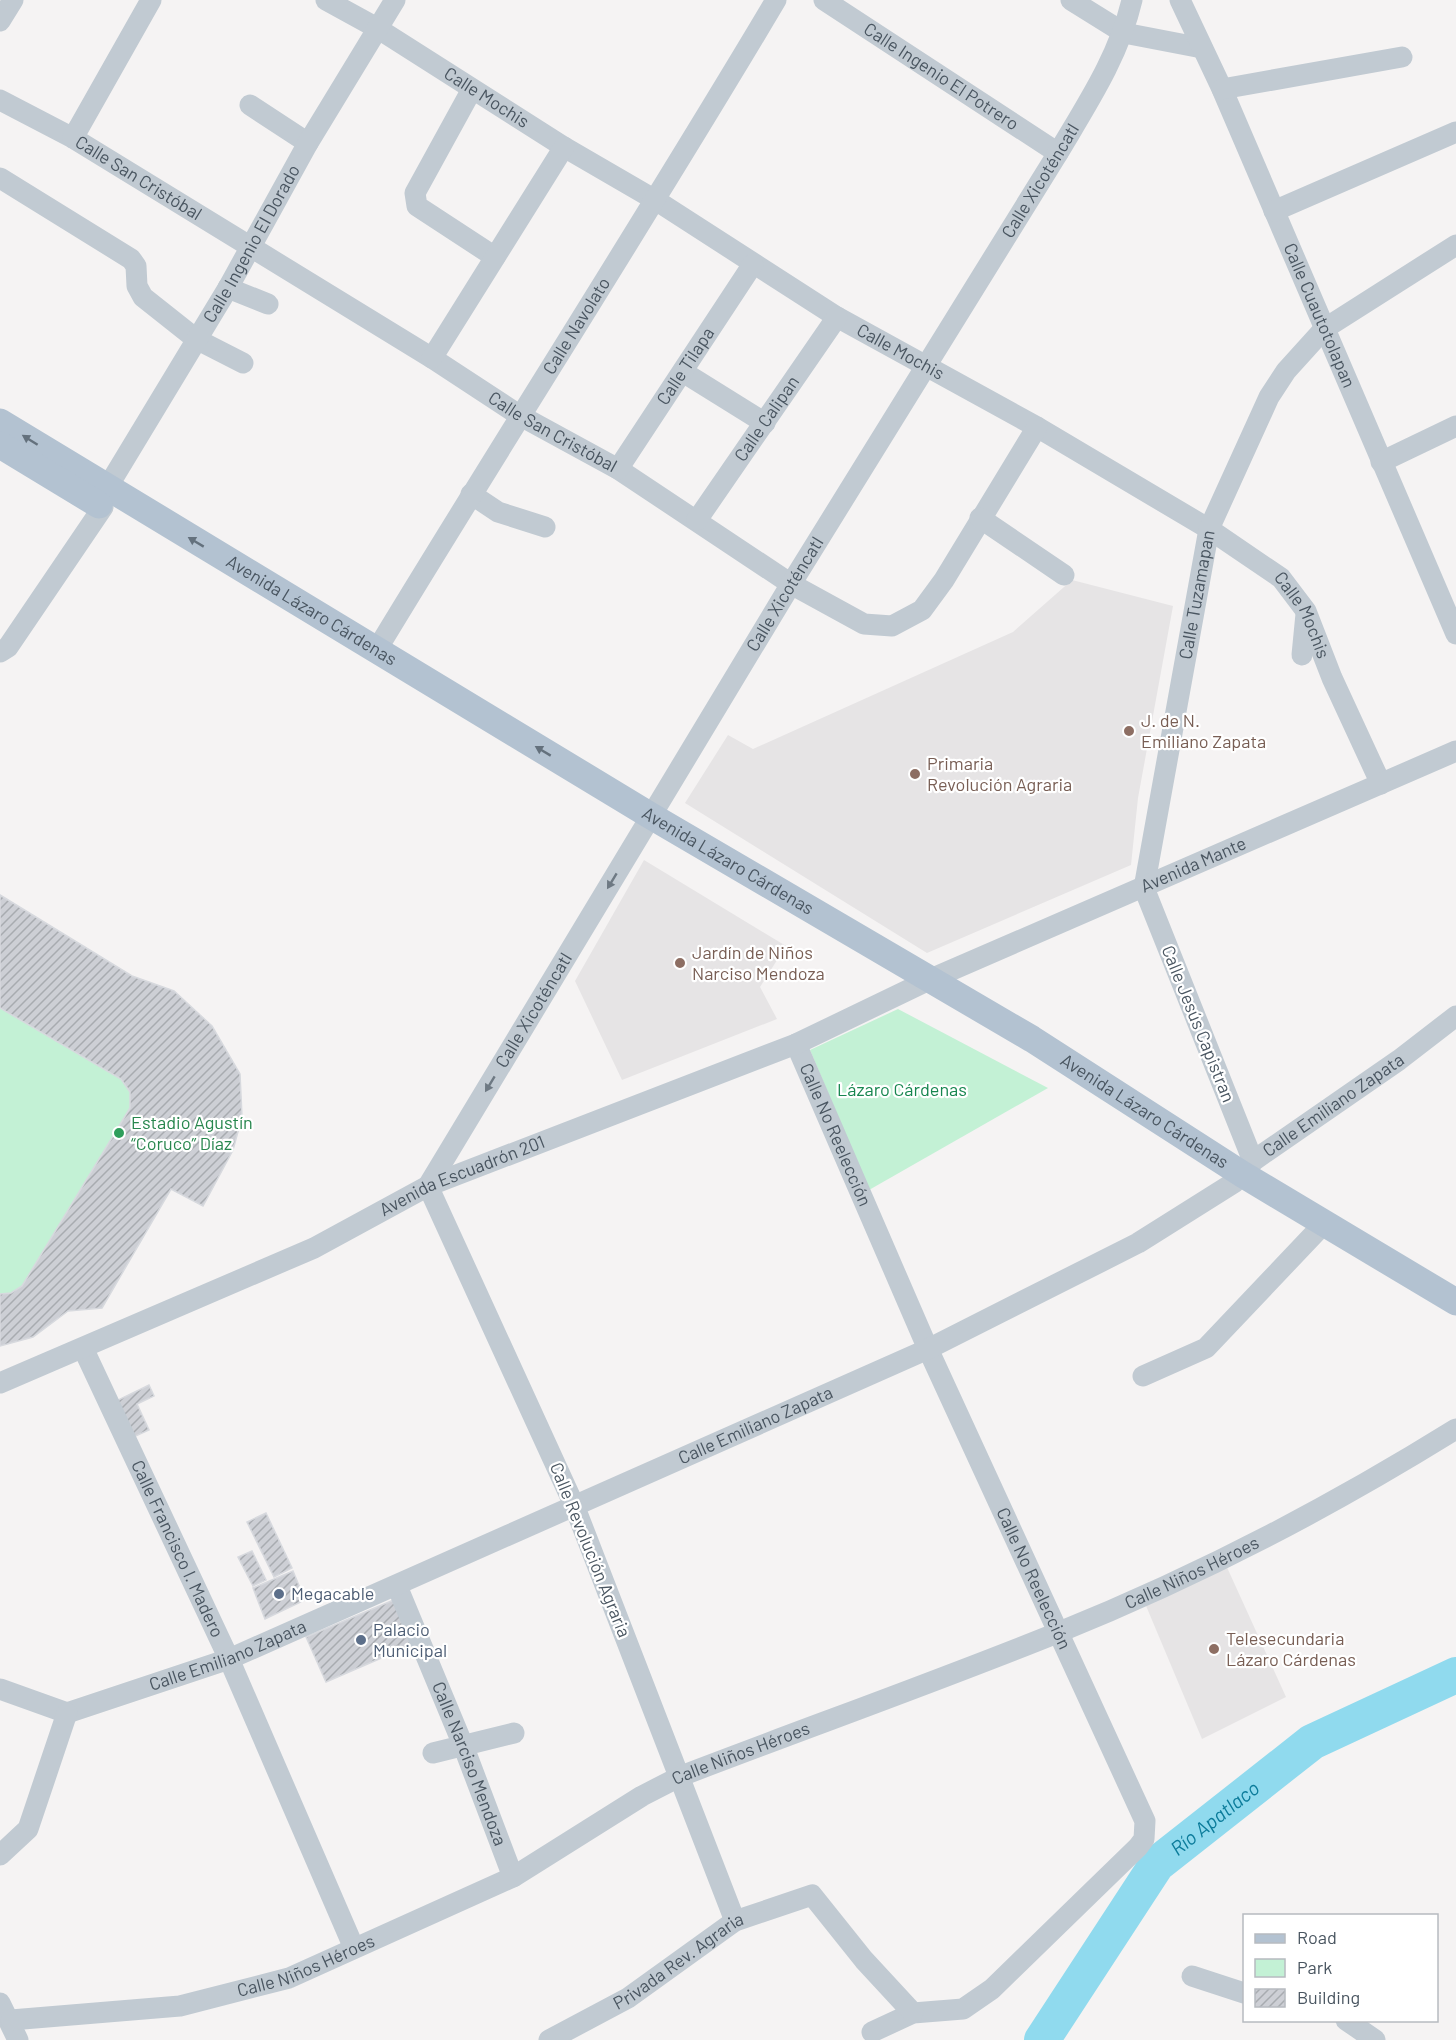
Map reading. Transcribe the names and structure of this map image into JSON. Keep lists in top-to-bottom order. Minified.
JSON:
{"streets":{"main road":["Avenida Lázaro Cárdenas"],"street":["Calle Ingenio El Potrero","Calle Mochis","Calle San Cristóbal","Calle Xicoténcatl","Calle Ingenio El Dorado","Calle Cuautotolapan","Calle Navolato","Calle Tilapa","Calle Calipan","Calle Tuzamapan","Avenida Mante","Calle Jesús Capistran","Calle Emiliano Zapata","Calle No Reelección","Avenida Escuadrón 201","Calle Francisco I. Madero","Calle Revolución Agraria","Calle Niños Héroes","Calle Narciso Mendoza","Privada Rev. Agraria"]},"crossings":[["Calle Ingenio El Potrero","Calle Xicoténcatl"],["Calle Mochis","Calle San Cristóbal"],["Calle Mochis","Calle Xicoténcatl"],["Calle Mochis","Calle Ingenio El Dorado"],["Calle Mochis","Calle Navolato"],["Calle Mochis","Calle Tilapa"],["Calle Mochis","Calle Calipan"],["Calle Mochis","Calle Tuzamapan"],["Calle Mochis","Avenida Mante"],["Calle San Cristóbal","Calle Xicoténcatl"],["Calle San Cristóbal","Calle Ingenio El Dorado"],["Calle San Cristóbal","Calle Navolato"],["Calle San Cristóbal","Calle Tilapa"],["Calle San Cristóbal","Calle Calipan"],["Calle Xicoténcatl","Avenida Lázaro Cárdenas"],["Calle Xicoténcatl","Avenida Escuadrón 201"],["Calle Xicoténcatl","Calle Revolución Agraria"],["Calle Ingenio El Dorado","Avenida Lázaro Cárdenas"],["Calle Cuautotolapan","Calle Tuzamapan"],["Calle Navolato","Avenida Lázaro Cárdenas"],["Calle Tuzamapan","Avenida Mante"],["Calle Tuzamapan","Calle Jesús Capistran"],["Avenida Lázaro Cárdenas","Avenida Mante"],["Avenida Lázaro Cárdenas","Calle Jesús Capistran"],["Avenida Lázaro Cárdenas","Calle Emiliano Zapata"],["Avenida Lázaro Cárdenas","Avenida Escuadrón 201"],["Avenida Mante","Calle Jesús Capistran"],["Avenida Mante","Avenida Escuadrón 201"],["Calle Jesús Capistran","Calle Emiliano Zapata"],["Calle Emiliano Zapata","Calle No Reelección"],["Calle Emiliano Zapata","Calle Francisco I. Madero"],["Calle Emiliano Zapata","Calle Revolución Agraria"],["Calle Emiliano Zapata","Calle Narciso Mendoza"],["Calle No Reelección","Avenida Escuadrón 201"],["Calle No Reelección","Calle Niños Héroes"],["Calle No Reelección","Privada Rev. Agraria"],["Avenida Escuadrón 201","Calle Francisco I. Madero"],["Avenida Escuadrón 201","Calle Revolución Agraria"],["Calle Francisco I. Madero","Calle Niños Héroes"],["Calle Revolución Agraria","Calle Niños Héroes"],["Calle Revolución Agraria","Privada Rev. Agraria"],["Calle Niños Héroes","Calle Narciso Mendoza"]],"water":["Río Apatlaco"],"parks":["Lázaro Cárdenas"],"places":["J. de N. Emiliano Zapata","Primaria Revolución Agraria","Jardín de Niños Narciso Mendoza","Estadio Agustín “Coruco” Díaz","Megacable","Palacio Municipal","Telesecundaria Lázaro Cárdenas"],"legend":["Road","Park","Building"]}
